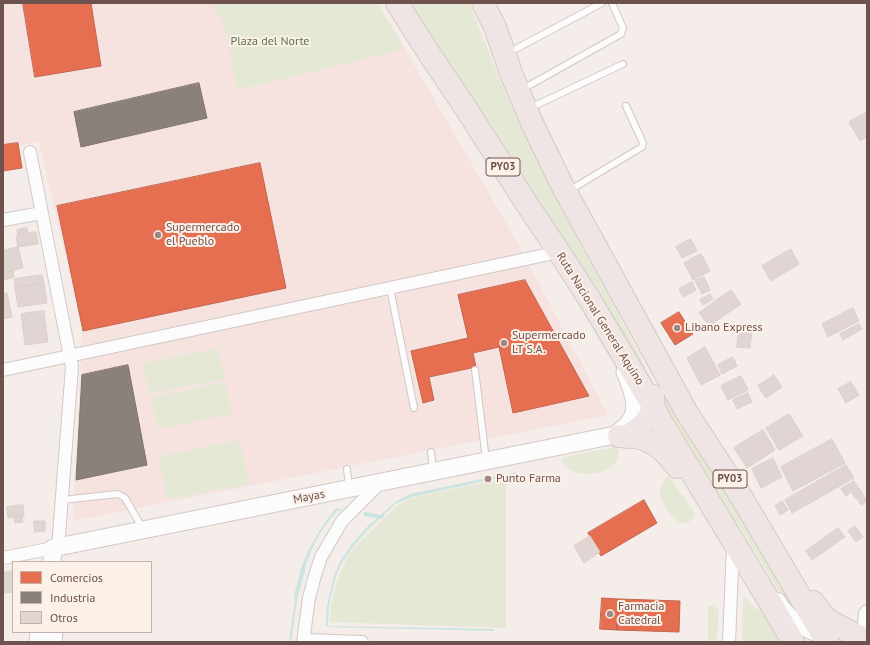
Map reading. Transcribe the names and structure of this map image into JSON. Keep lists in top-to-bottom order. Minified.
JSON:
{"streets":{"highway":["PY03","Ruta Nacional General Aquino"],"street":["Mayas"]},"parks":["Plaza del Norte"],"places":["Supermercado el Pueblo","Libano Express","Supermercado LT S.A.","Punto Farma","Farmacia Catedral"],"legend":["Comercios","Industria","Otros"]}
